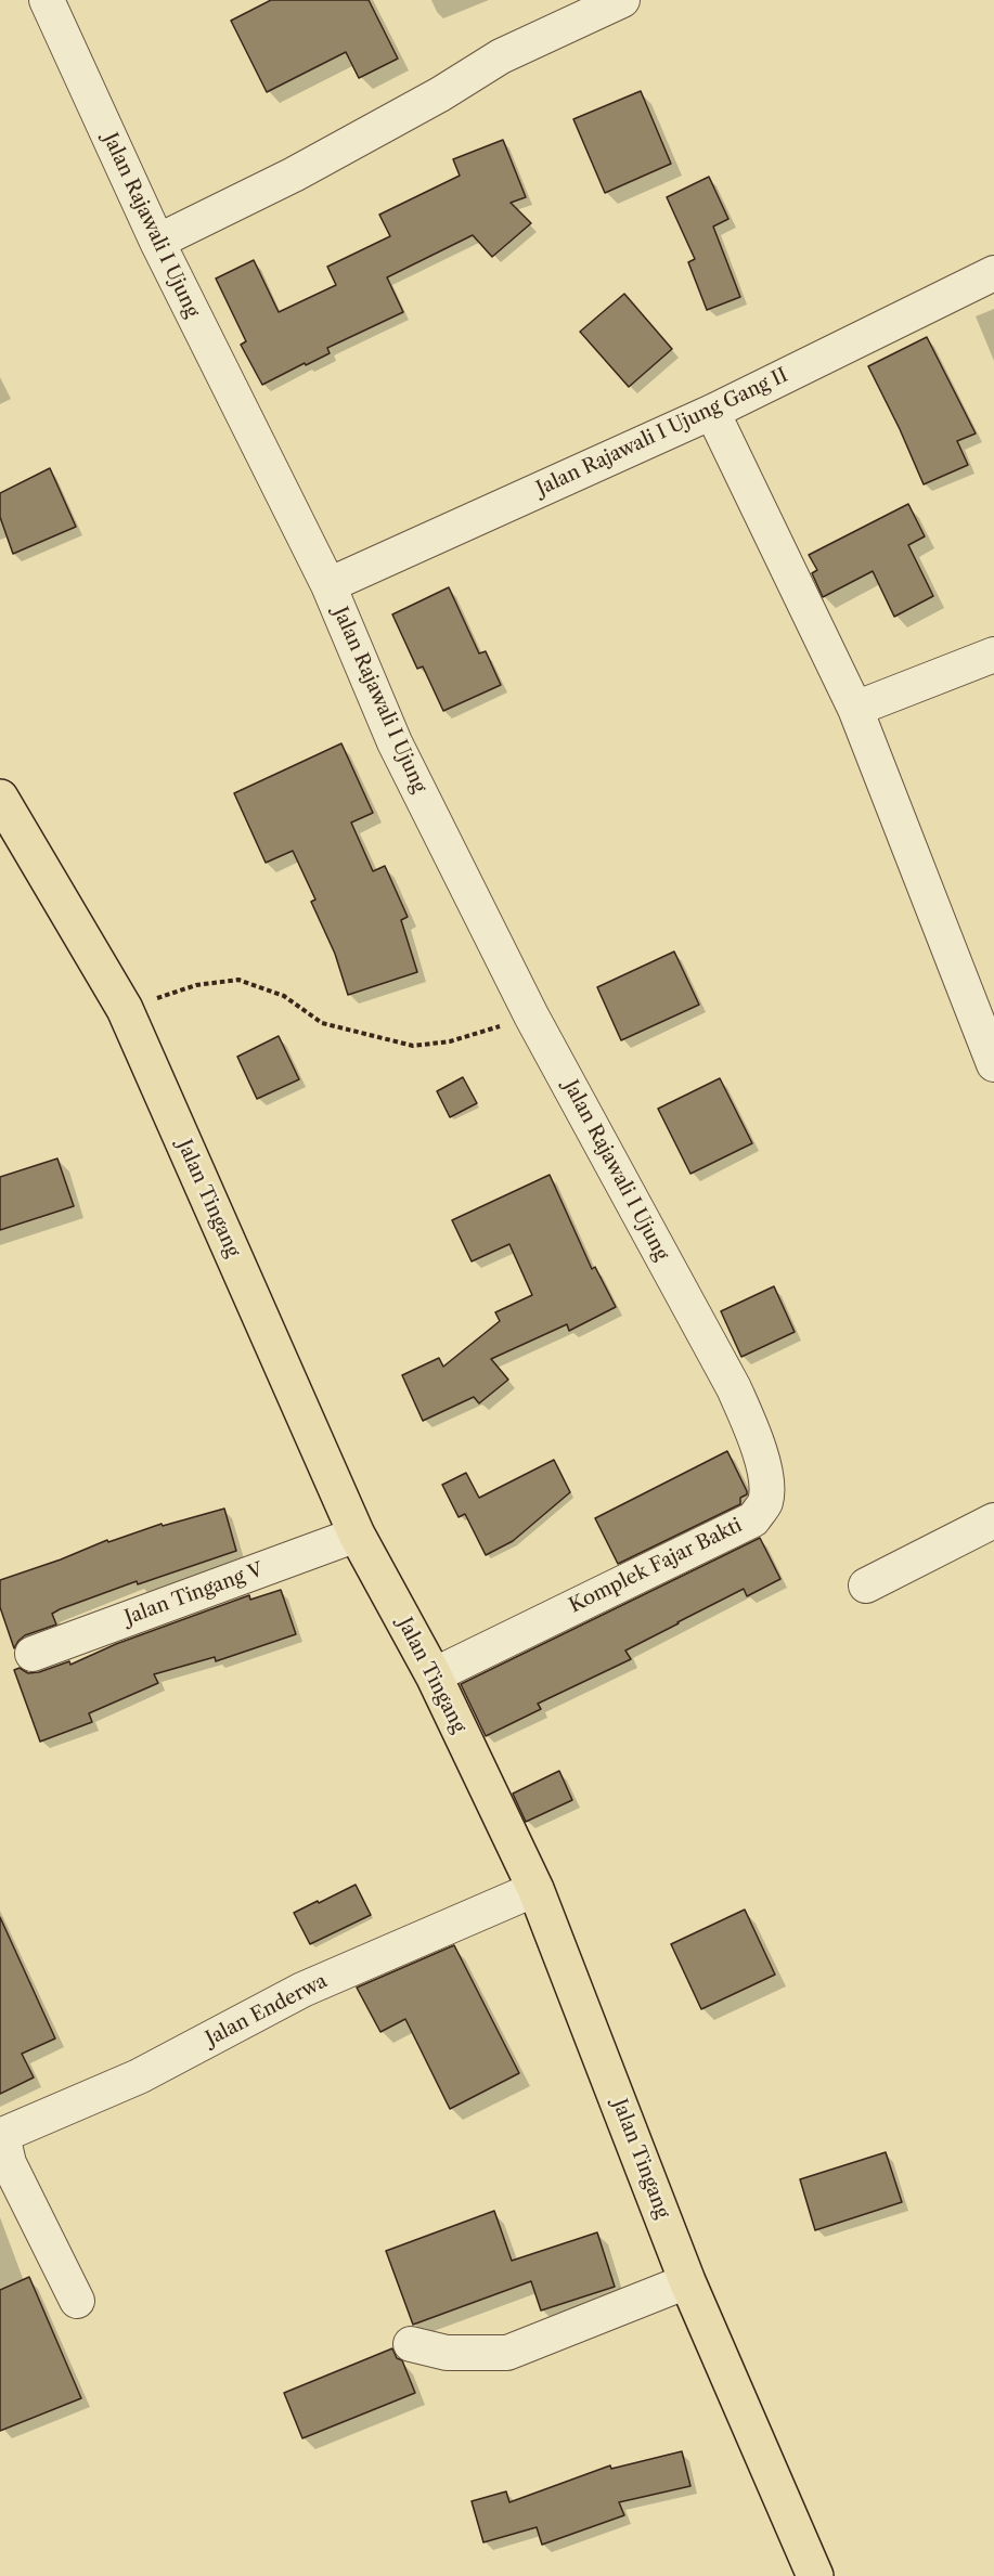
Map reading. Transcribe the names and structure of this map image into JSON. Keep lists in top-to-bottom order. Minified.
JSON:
{"streets":{"main road":["Jalan Tingang"],"street":["Jalan Rajawali I Ujung","Jalan Rajawali I Ujung Gang II","Komplek Fajar Bakti","Jalan Tingang V","Jalan Enderwa"]},"crossings":[["Jalan Rajawali I Ujung","Jalan Rajawali I Ujung Gang II"],["Jalan Rajawali I Ujung","Komplek Fajar Bakti"],["Jalan Tingang","Komplek Fajar Bakti"],["Jalan Tingang","Jalan Tingang V"],["Jalan Tingang","Jalan Enderwa"]]}
